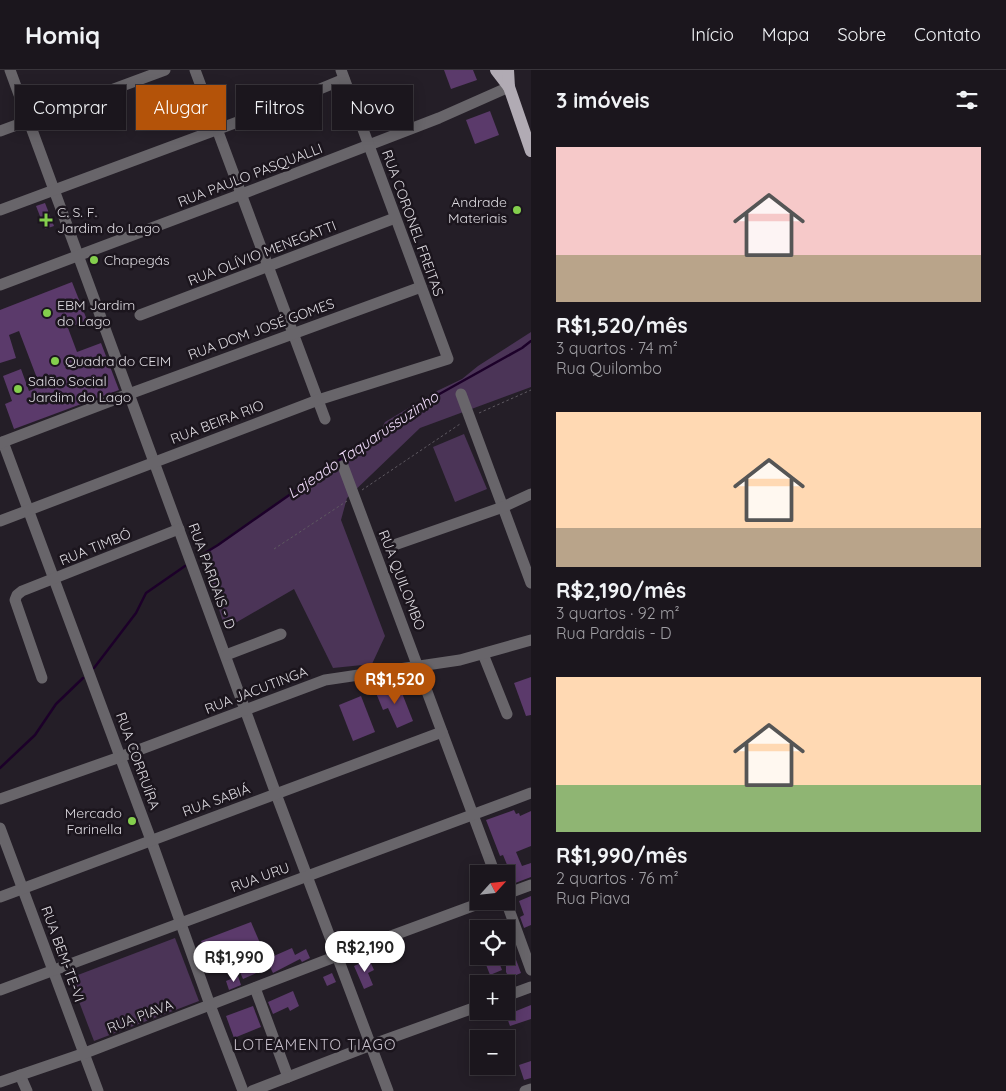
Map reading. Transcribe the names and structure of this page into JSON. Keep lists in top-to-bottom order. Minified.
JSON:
{"streets":{"street":["RUA PAULO PASQUALLI","RUA CORONEL FREITAS","RUA OLÍVIO MENEGATTI","RUA DOM JOSÉ GOMES","RUA BEIRA RIO","RUA TIMBÓ","RUA PARDAIS - D","RUA QUILOMBO","RUA JACUTINGA","RUA CORRUÍRA","RUA SABIÁ","RUA URU","RUA BEM-TE-VI","RUA PIAVA"]},"crossings":[["RUA PAULO PASQUALLI","RUA CORONEL FREITAS"],["RUA PAULO PASQUALLI","RUA PARDAIS - D"],["RUA CORONEL FREITAS","RUA OLÍVIO MENEGATTI"],["RUA CORONEL FREITAS","RUA DOM JOSÉ GOMES"],["RUA CORONEL FREITAS","RUA BEIRA RIO"],["RUA DOM JOSÉ GOMES","RUA PARDAIS - D"],["RUA DOM JOSÉ GOMES","RUA CORRUÍRA"],["RUA BEIRA RIO","RUA PARDAIS - D"],["RUA BEIRA RIO","RUA CORRUÍRA"],["RUA TIMBÓ","RUA PARDAIS - D"],["RUA TIMBÓ","RUA CORRUÍRA"],["RUA PARDAIS - D","RUA JACUTINGA"],["RUA PARDAIS - D","RUA SABIÁ"],["RUA PARDAIS - D","RUA URU"],["RUA PARDAIS - D","RUA PIAVA"],["RUA QUILOMBO","RUA JACUTINGA"],["RUA QUILOMBO","RUA SABIÁ"],["RUA QUILOMBO","RUA URU"],["RUA JACUTINGA","RUA CORRUÍRA"],["RUA CORRUÍRA","RUA SABIÁ"],["RUA CORRUÍRA","RUA URU"],["RUA CORRUÍRA","RUA PIAVA"],["RUA SABIÁ","RUA BEM-TE-VI"],["RUA URU","RUA BEM-TE-VI"],["RUA BEM-TE-VI","RUA PIAVA"]],"districts":["LOTEAMENTO TIAGO"],"water":["Lajeado Taquarussuzinho"],"places":{"other":["Andrade Materiais","Chapegás","EBM Jardim do Lago","Quadra do CEIM","Salão Social Jardim do Lago","Mercado Farinella"],"health":["C. S. F. Jardim do Lago"]},"north":"top right","page":{"header":"Homiq","nav":["Início","Mapa","Sobre","Contato"],"heading":"3 imóveis","chip":["Comprar","Alugar","Filtros","Novo"],"list":[{"name":"R$1,520/mês","note":"3 quartos · 74 m² · Rua Quilombo"},{"name":"R$2,190/mês","note":"3 quartos · 92 m² · Rua Pardais - D"},{"name":"R$1,990/mês","note":"2 quartos · 76 m² · Rua Piava"}],"price":["R$1,520","R$2,190","R$1,990"],"map_buttons":["+","−"]}}
